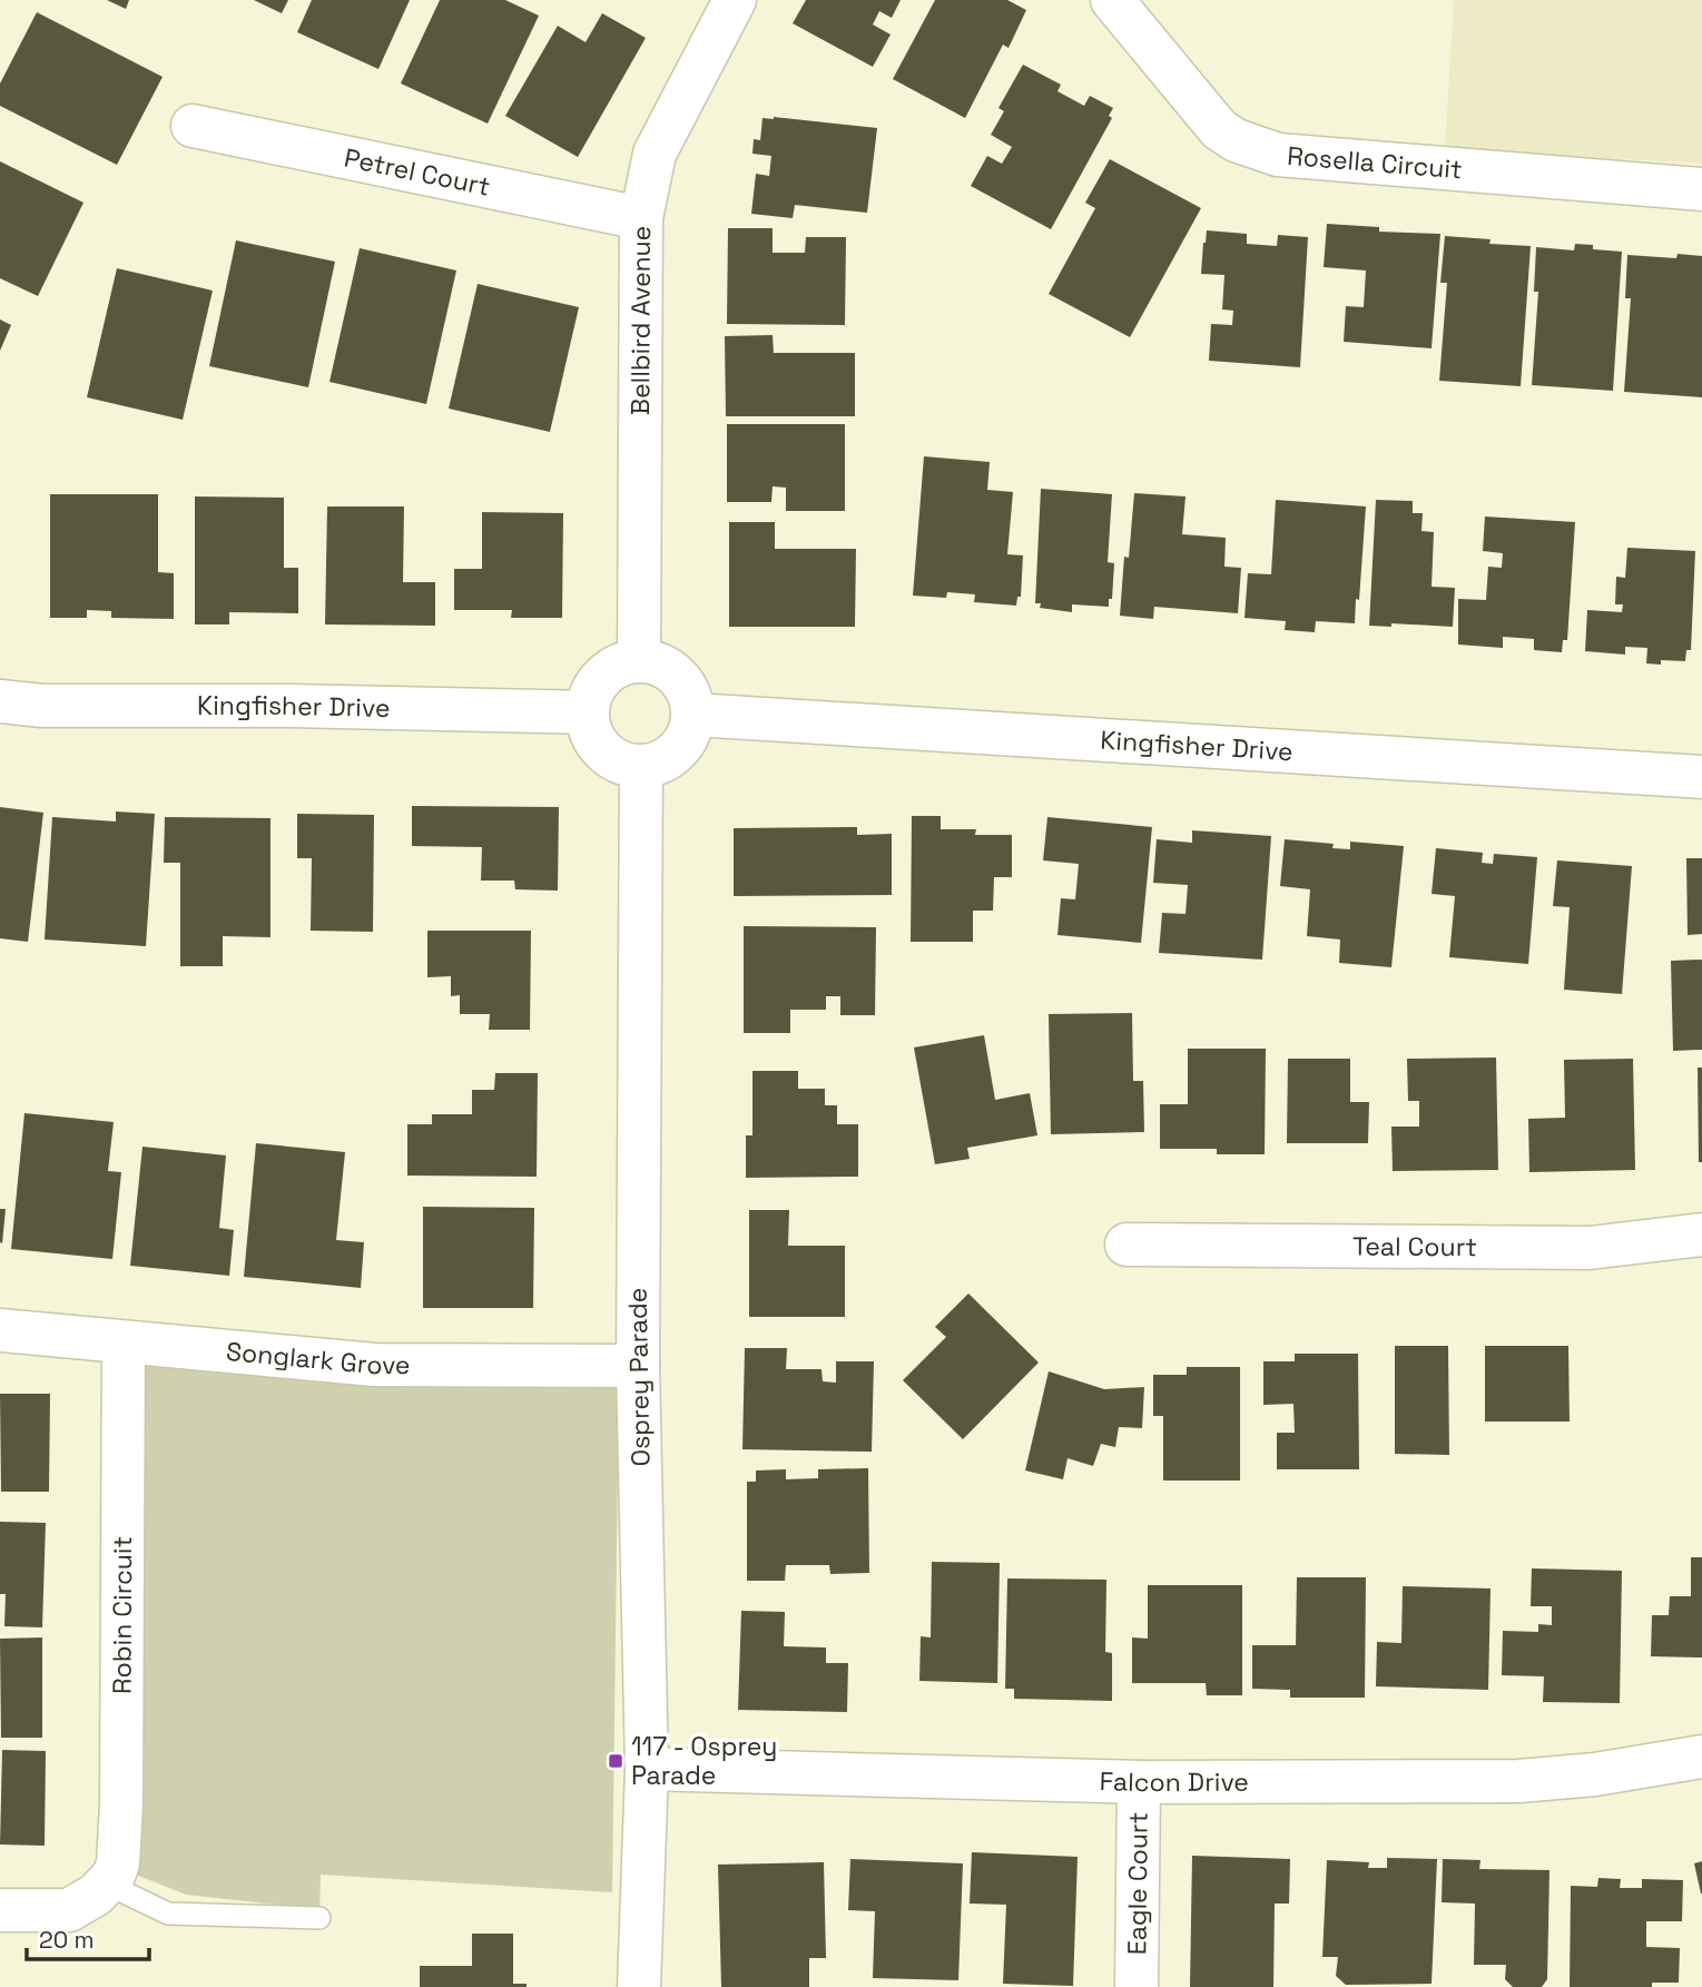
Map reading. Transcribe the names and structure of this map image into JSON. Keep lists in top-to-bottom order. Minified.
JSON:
{"streets":{"street":["Rosella Circuit","Petrel Court","Bellbird Avenue","Kingfisher Drive","Teal Court","Songlark Grove","Osprey Parade","Robin Circuit","Falcon Drive","Eagle Court"]},"crossings":[["Petrel Court","Bellbird Avenue"],["Bellbird Avenue","Kingfisher Drive"],["Bellbird Avenue","Osprey Parade"],["Kingfisher Drive","Osprey Parade"],["Songlark Grove","Osprey Parade"],["Songlark Grove","Robin Circuit"],["Osprey Parade","Falcon Drive"],["Falcon Drive","Eagle Court"]],"places":{"transit":["117 - Osprey Parade"]},"scale_bar":"20 m"}
